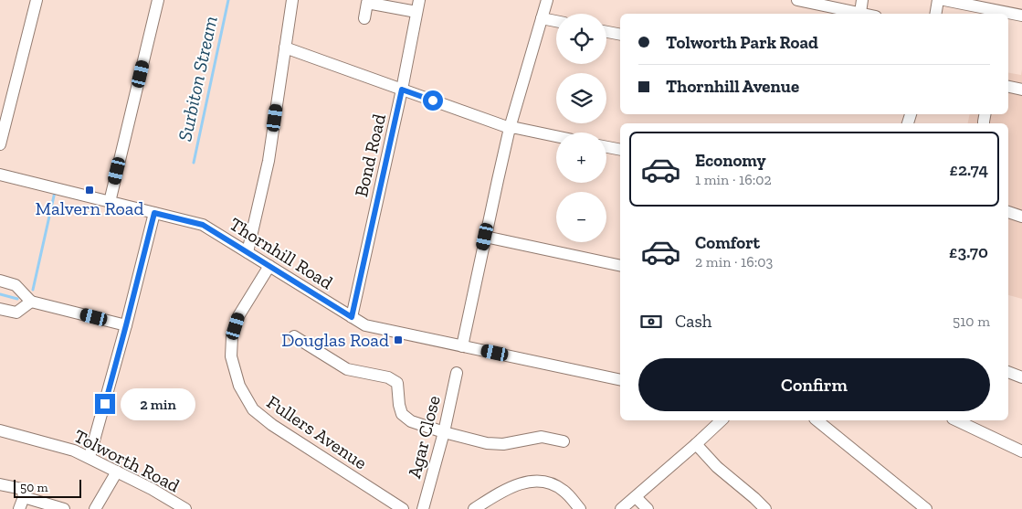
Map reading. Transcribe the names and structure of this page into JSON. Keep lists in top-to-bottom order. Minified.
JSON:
{"streets":{"street":["Bond Road","Thornhill Road","Fullers Avenue","Agar Close","Tolworth Road"]},"crossings":[["Bond Road","Thornhill Road"],["Thornhill Road","Fullers Avenue"]],"water":["Surbiton Stream"],"places":{"transit":["Malvern Road","Douglas Road"]},"scale_bar":"50 m","page":{"map_buttons":["+","−"],"banner":["Tolworth Park Road","Thornhill Avenue"],"list":[{"name":"Economy","note":"1 min · 16:02","value":"£2.74"},{"name":"Comfort","note":"2 min · 16:03","value":"£3.70"}],"pay":["Cash","510 m"],"buttons":"Confirm","bubble":"2 min","scale":"50 m"}}
